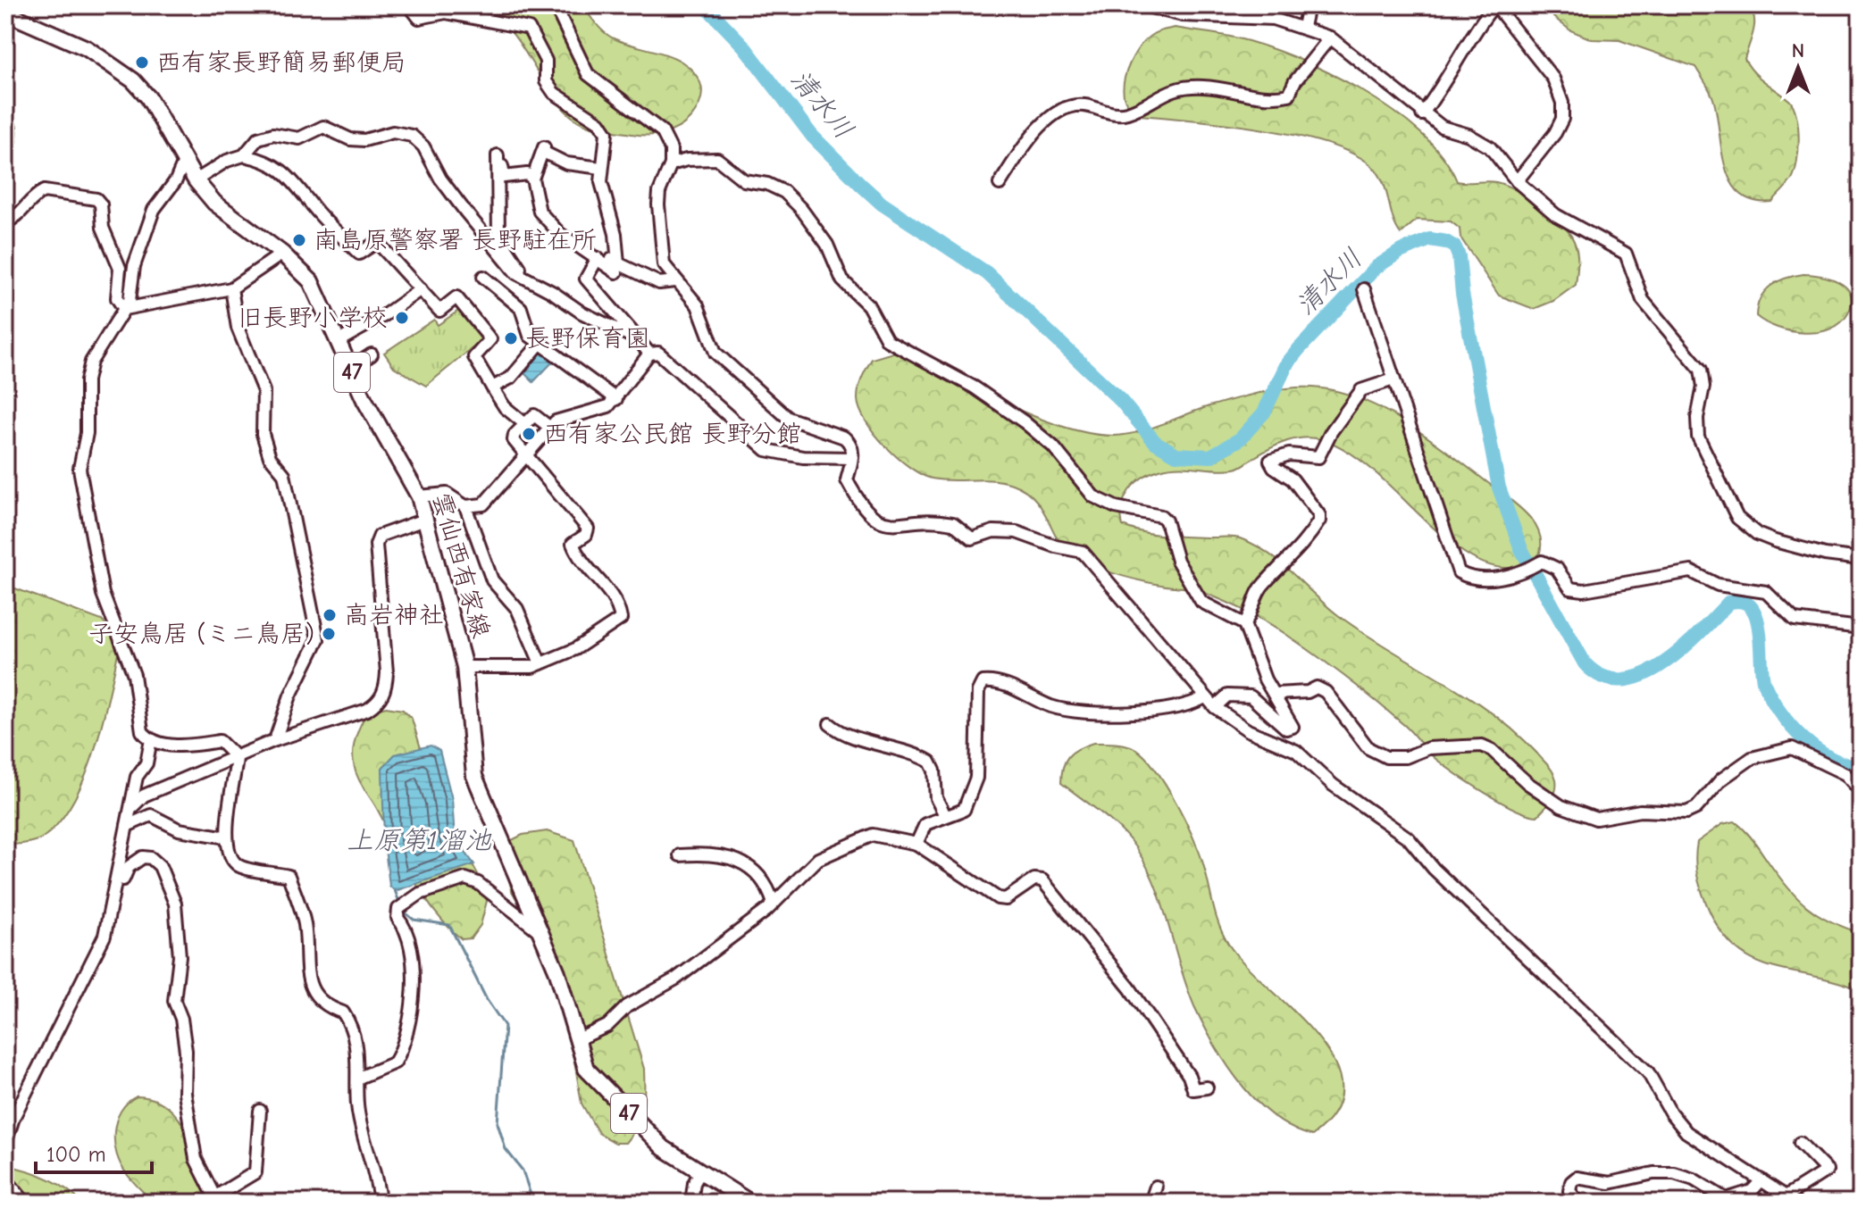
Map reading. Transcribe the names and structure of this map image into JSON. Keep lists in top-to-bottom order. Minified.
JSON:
{"streets":{"main road":["47","雲仙西有家線"]},"water":["清水川","上原第1溜池"],"places":["西有家長野簡易郵便局","南島原警察署 長野駐在所","旧長野小学校","長野保育園","西有家公民館 長野分館","高岩神社","子安鳥居 (ミニ鳥居)"],"scale_bar":"100 m","north":"top"}
